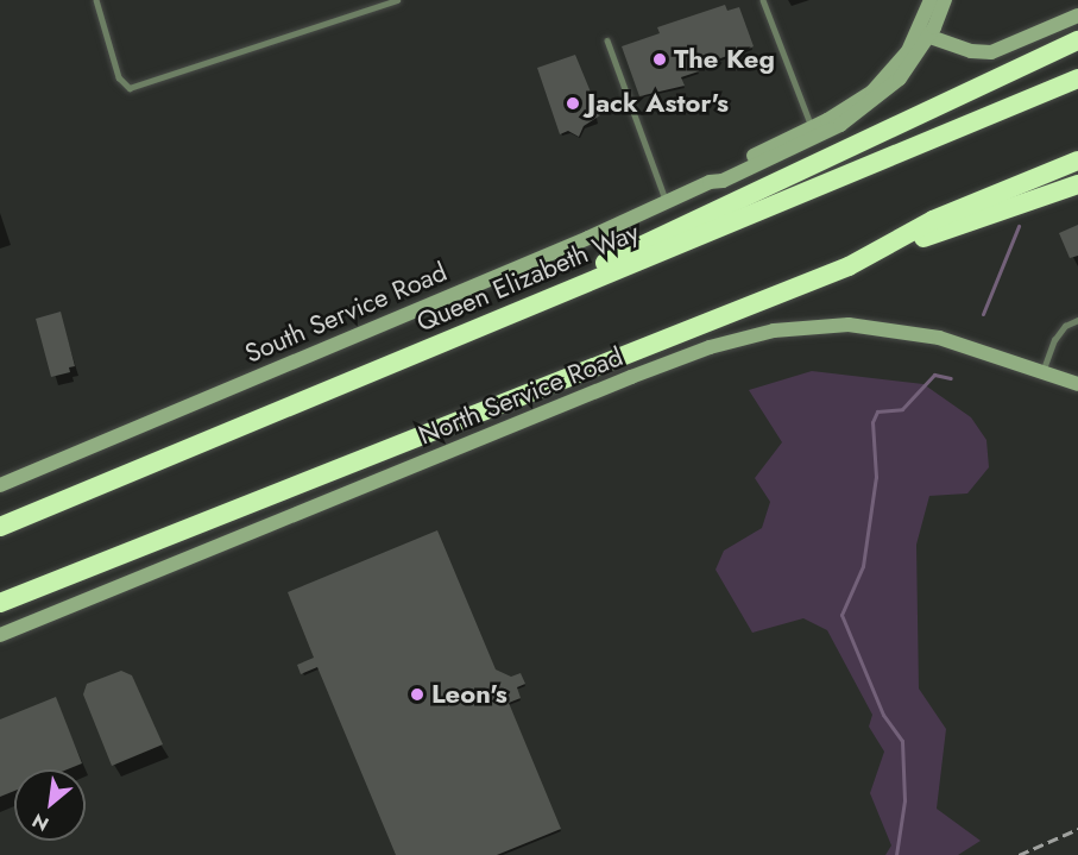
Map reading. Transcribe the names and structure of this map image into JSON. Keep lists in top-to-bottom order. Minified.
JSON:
{"streets":{"highway":["Queen Elizabeth Way"],"street":["South Service Road","North Service Road"]},"places":["The Keg","Jack Astor's","Leon's"],"north":"bottom left"}
